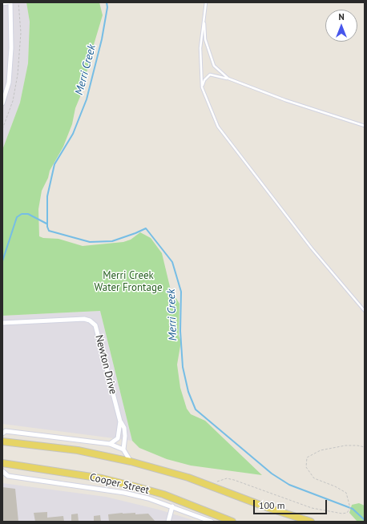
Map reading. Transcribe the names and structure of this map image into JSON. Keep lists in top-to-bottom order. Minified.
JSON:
{"streets":{"main road":["Cooper Street"],"street":["Newton Drive"]},"water":["Merri Creek"],"parks":["Merri Creek Water Frontage"],"scale_bar":"100 m","north":"top"}
